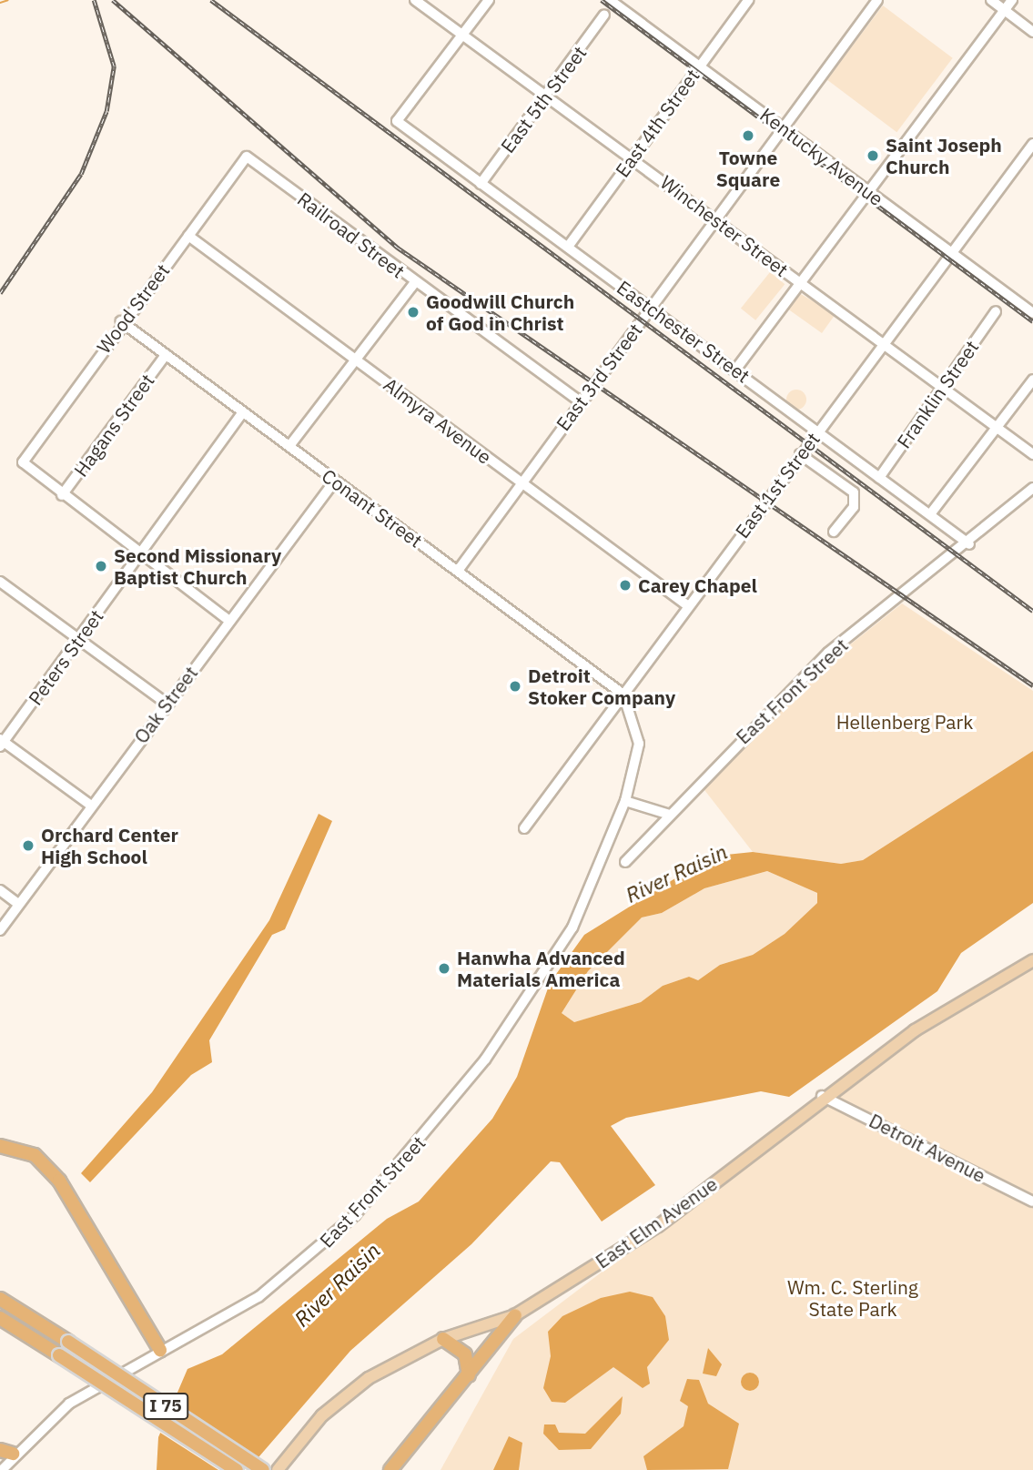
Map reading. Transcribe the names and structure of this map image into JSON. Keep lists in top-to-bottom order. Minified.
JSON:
{"streets":{"highway":["I 75"],"main road":["East Elm Avenue"],"street":["East 5th Street","East 4th Street","Kentucky Avenue","Winchester Street","Railroad Street","Wood Street","Eastchester Street","East 3rd Street","Franklin Street","Almyra Avenue","Hagans Street","East 1st Street","Conant Street","Peters Street","East Front Street","Oak Street","Detroit Avenue"]},"crossings":[["East 5th Street","Winchester Street"],["East 5th Street","Eastchester Street"],["East 4th Street","Kentucky Avenue"],["East 4th Street","Winchester Street"],["East 4th Street","Eastchester Street"],["Kentucky Avenue","East 3rd Street"],["Kentucky Avenue","East 1st Street"],["Winchester Street","Eastchester Street"],["Winchester Street","East 3rd Street"],["Winchester Street","Franklin Street"],["Winchester Street","East 1st Street"],["Railroad Street","Wood Street"],["Railroad Street","East 3rd Street"],["Wood Street","Almyra Avenue"],["Wood Street","Hagans Street"],["Wood Street","Conant Street"],["Eastchester Street","East 3rd Street"],["Eastchester Street","Franklin Street"],["Eastchester Street","East 1st Street"],["Eastchester Street","East Front Street"],["East 3rd Street","Almyra Avenue"],["East 3rd Street","Conant Street"],["Almyra Avenue","East 1st Street"],["Hagans Street","Conant Street"],["East 1st Street","Conant Street"],["East 1st Street","East Front Street"],["Conant Street","Peters Street"],["Conant Street","East Front Street"],["Conant Street","Oak Street"],["Detroit Avenue","East Elm Avenue"]],"water":["River Raisin"],"parks":["Hellenberg Park","Wm. C. Sterling State Park"],"places":["Towne Square","Saint Joseph Church","Goodwill Church of God in Christ","Second Missionary Baptist Church","Carey Chapel","Detroit Stoker Company","Orchard Center High School","Hanwha Advanced Materials America"]}
